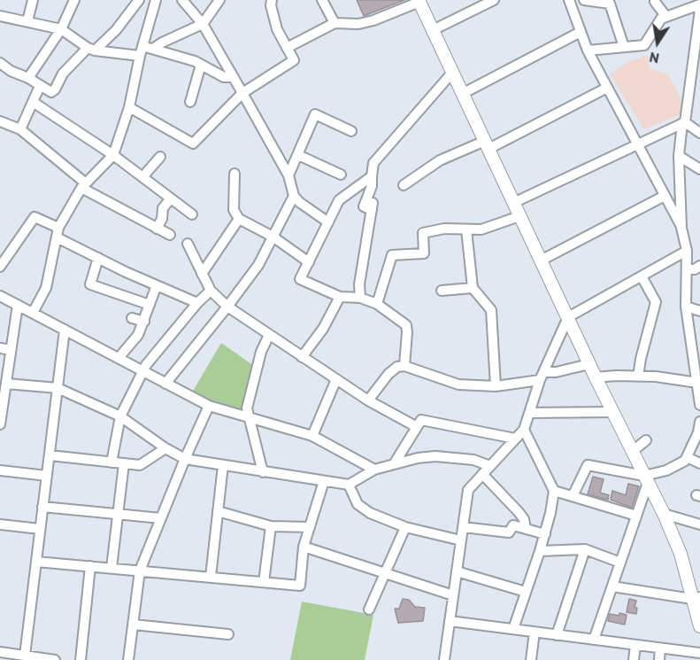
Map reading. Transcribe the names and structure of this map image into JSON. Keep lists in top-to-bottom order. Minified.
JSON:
{"north":"bottom"}
